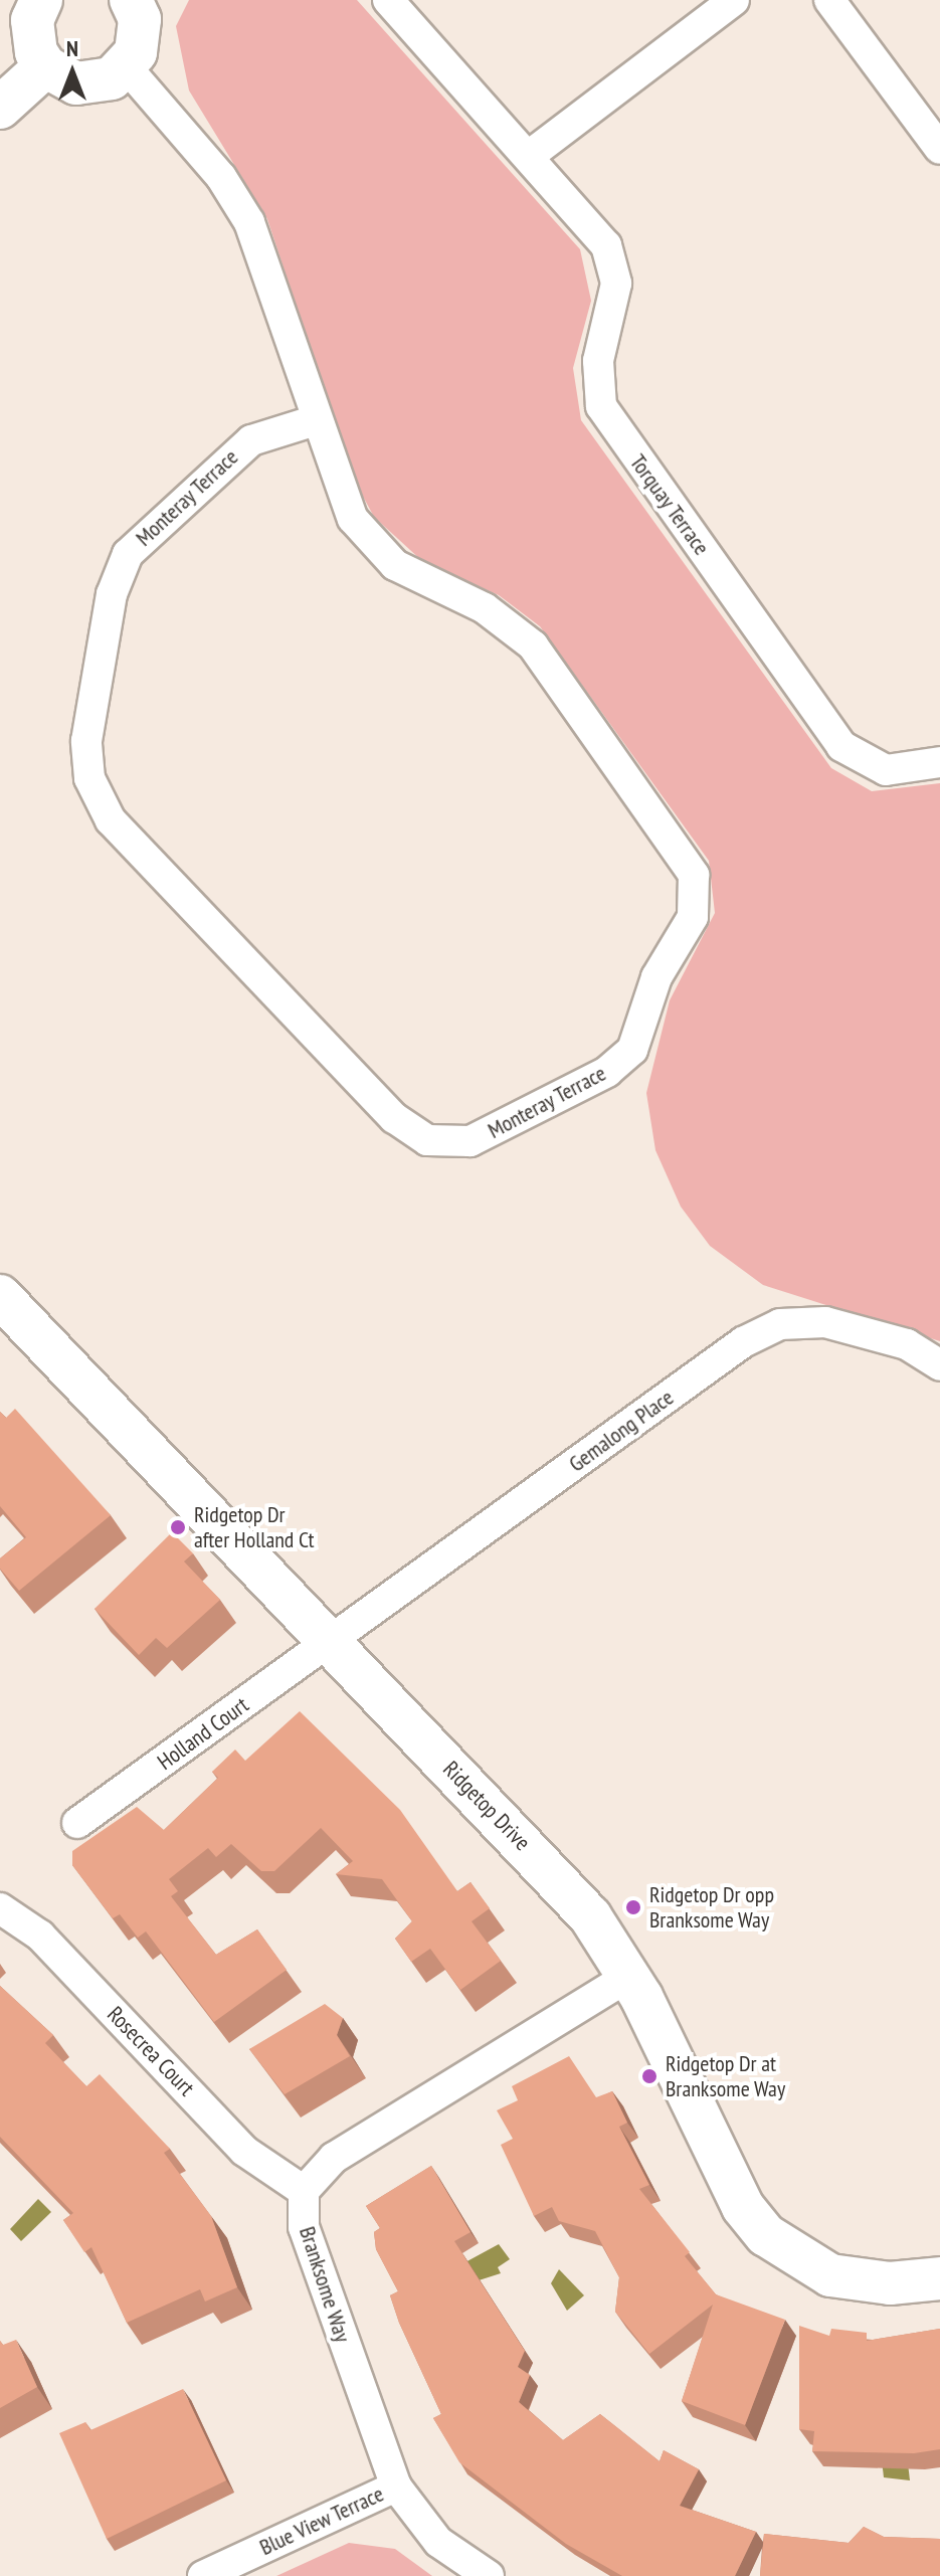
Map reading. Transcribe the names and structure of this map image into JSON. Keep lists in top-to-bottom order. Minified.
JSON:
{"streets":{"street":["Monteray Terrace","Torquay Terrace","Gemalong Place","Holland Court","Ridgetop Drive","Rosecrea Court","Branksome Way","Blue View Terrace"]},"crossings":[["Gemalong Place","Holland Court"],["Gemalong Place","Ridgetop Drive"],["Holland Court","Ridgetop Drive"],["Rosecrea Court","Branksome Way"],["Branksome Way","Blue View Terrace"]],"places":["Ridgetop Dr after Holland Ct","Ridgetop Dr opp Branksome Way","Ridgetop Dr at Branksome Way"],"north":"top"}
